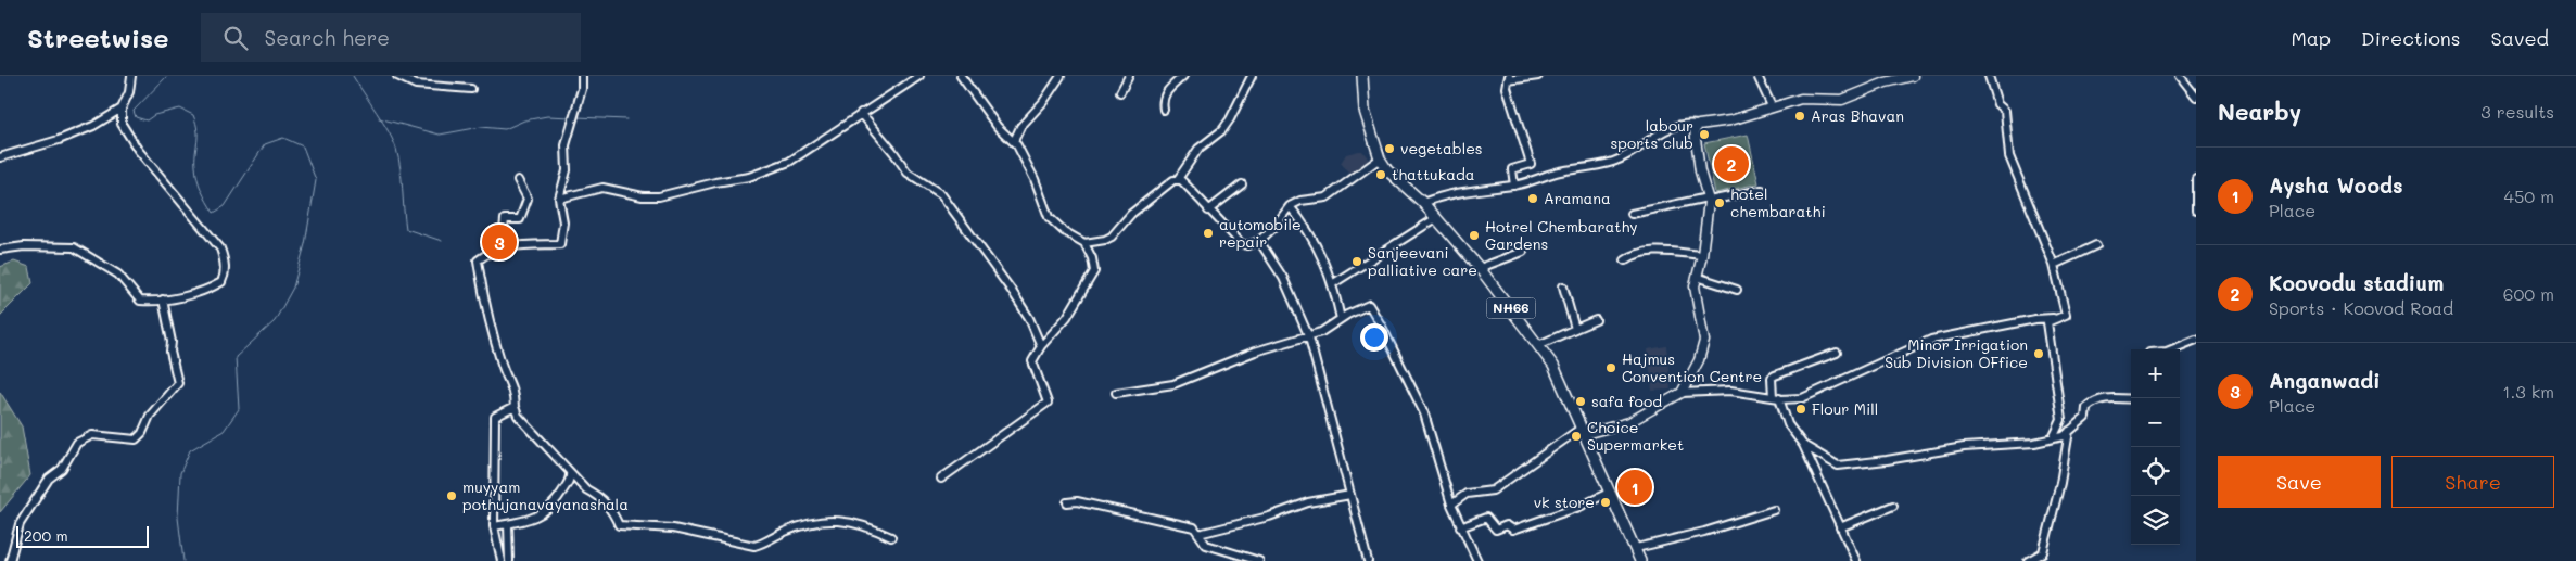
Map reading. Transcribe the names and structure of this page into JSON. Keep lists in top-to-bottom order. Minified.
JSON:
{"streets":{"highway":["NH66"]},"places":["Aras Bhavan","labour sports club","vegetables","thattukada","Aramana","hotel chembarathi","automobile repair","Hotrel Chembarathy Gardens","Sanjeevani palliative care","Minor Irrigation Sub Division OFfice","Hajmus Convention Centre","safa food","Flour Mill","Choice Supermarket","muyyam pothujanavayanashala","vk store"],"scale_bar":"200 m","page":{"header":"Streetwise","search":"Search here","nav":["Map","Directions","Saved"],"heading":["Nearby","3 results"],"pins":["2","3","1"],"list":[{"mark":"1","name":"Aysha Woods","note":"Place","value":"450 m"},{"mark":"2","name":"Koovodu stadium","note":"Sports · Koovod Road","value":"600 m"},{"mark":"3","name":"Anganwadi","note":"Place","value":"1.3 km"}],"map_buttons":["+","−"],"buttons":["Save","Share"],"scale":"200 m"}}
